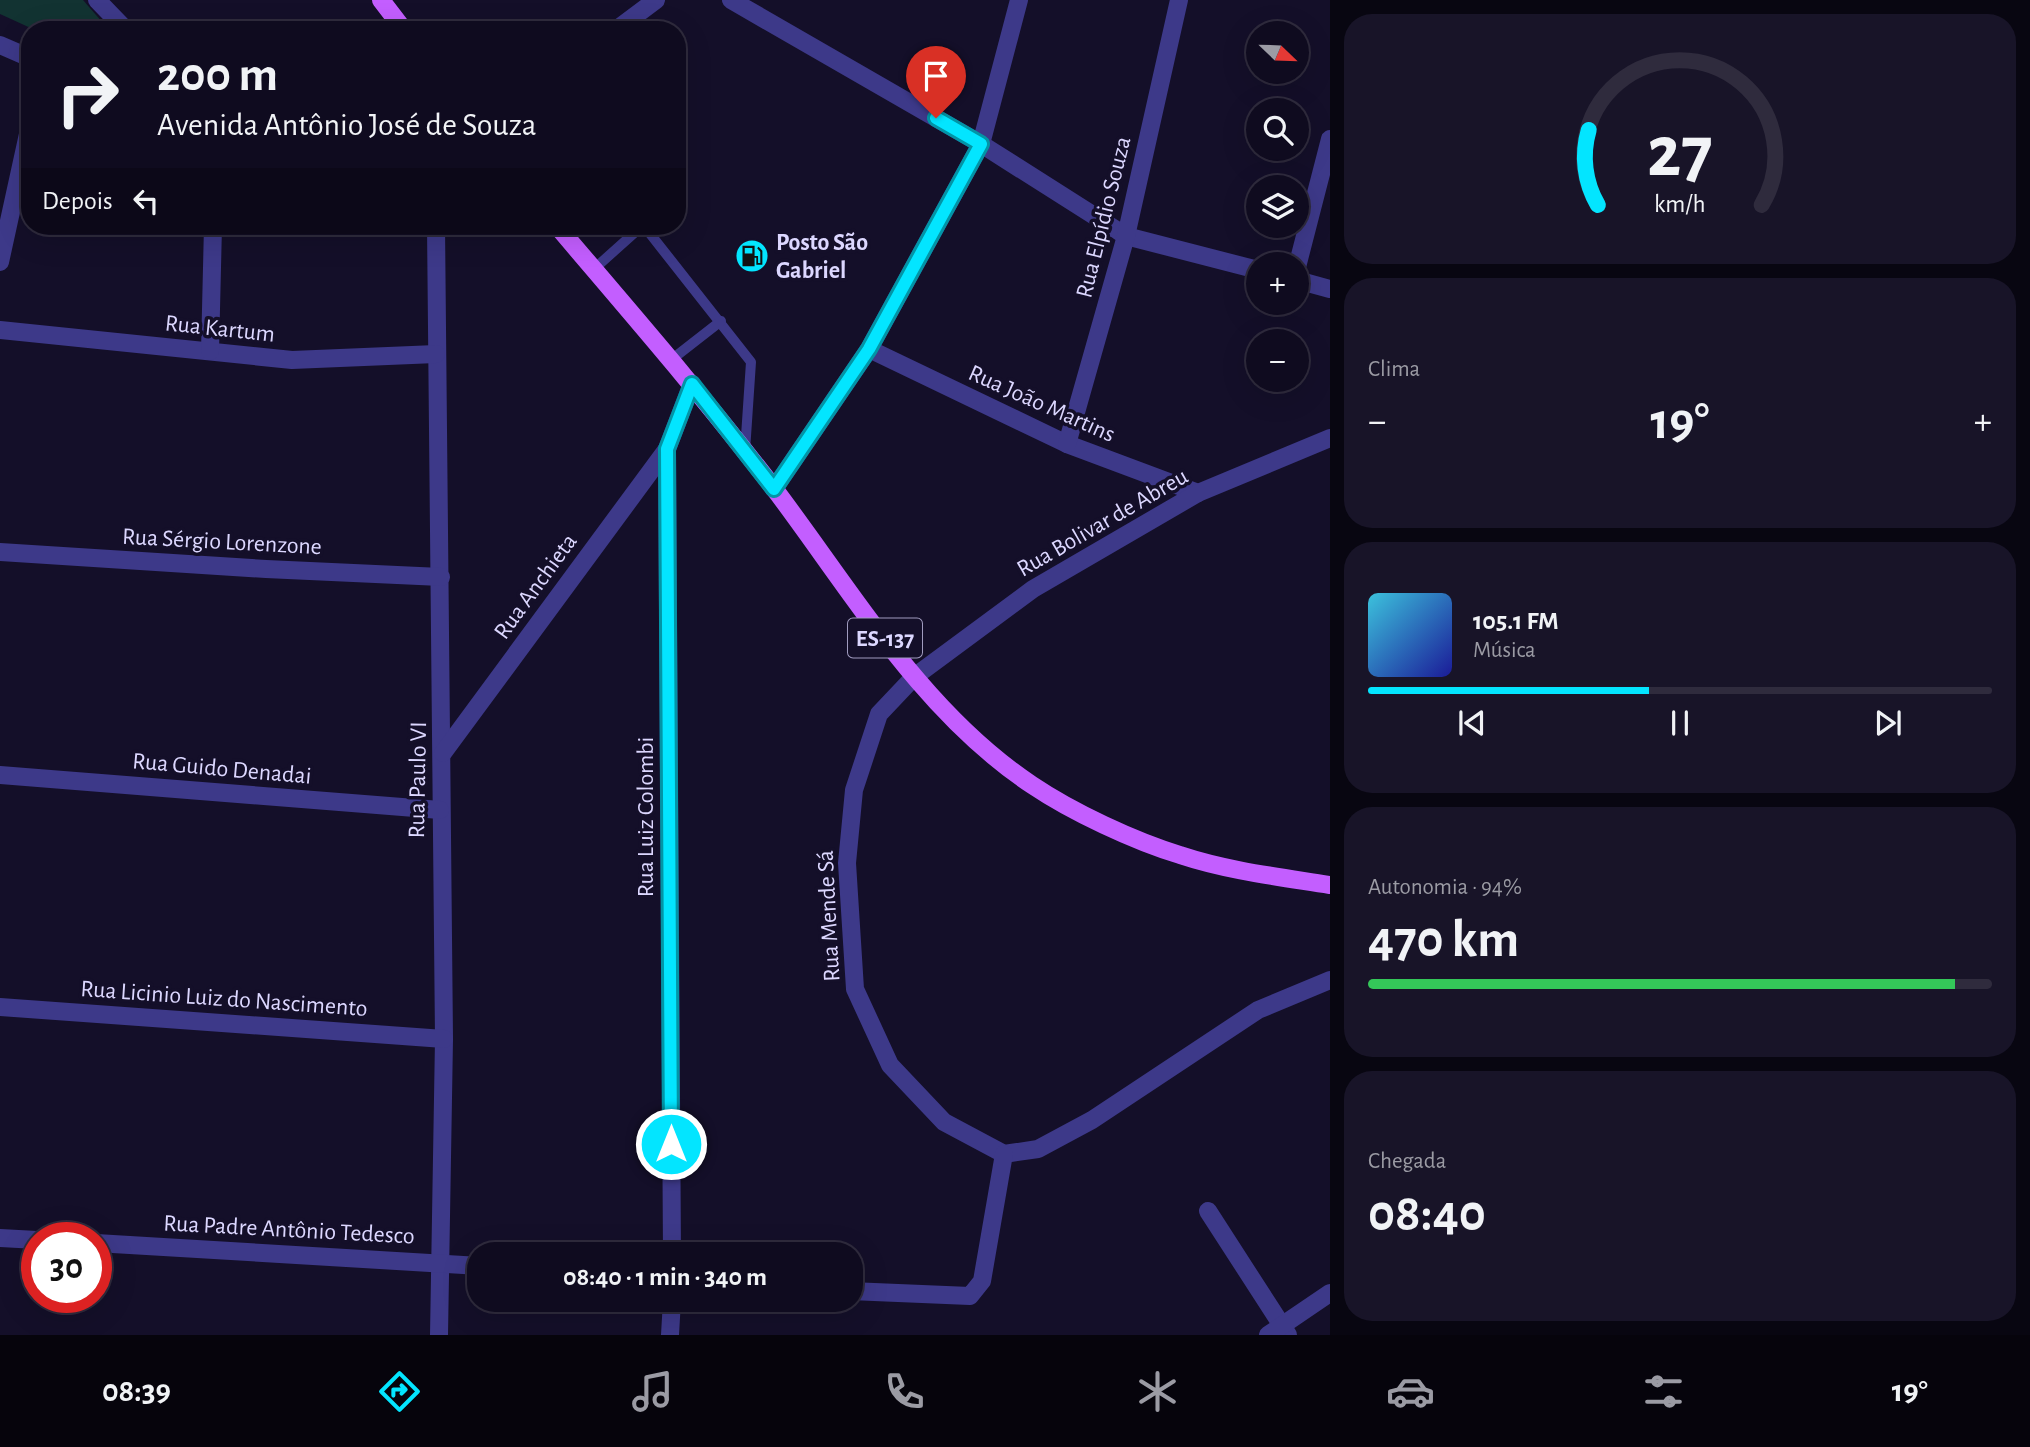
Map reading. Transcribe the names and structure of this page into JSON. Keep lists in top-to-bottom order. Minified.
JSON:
{"streets":{"main road":["ES-137"],"street":["Rua Elpídio Souza","Rua Kartum","Rua João Martins","Rua Bolivar de Abreu","Rua Sérgio Lorenzone","Rua Anchieta","Rua Guido Denadai","Rua Paulo VI","Rua Luiz Colombi","Rua Mende Sá","Rua Licinio Luiz do Nascimento","Rua Padre Antônio Tedesco"]},"crossings":[["Rua Elpídio Souza","Rua João Martins"],["Rua Kartum","Rua Paulo VI"],["Rua João Martins","Rua Bolivar de Abreu"],["Rua Bolivar de Abreu","ES-137"],["Rua Bolivar de Abreu","Rua Mende Sá"],["Rua Sérgio Lorenzone","Rua Paulo VI"],["Rua Anchieta","Rua Paulo VI"],["Rua Anchieta","Rua Luiz Colombi"],["ES-137","Rua Luiz Colombi"],["ES-137","Rua Mende Sá"],["Rua Guido Denadai","Rua Paulo VI"],["Rua Paulo VI","Rua Licinio Luiz do Nascimento"],["Rua Paulo VI","Rua Padre Antônio Tedesco"]],"places":{"fuel station":["Posto São Gabriel"]},"north":"bottom right","page":{"map_buttons":["+","−"],"turn":["200 m","Avenida Antônio José de Souza"],"then":"Depois","tile":["Clima",["Autonomia · 94%","470 km"],["Chegada","08:40"]],"heat":["−","19°","+"],"song":["105.1 FM","Música"],"limit":"30","trip":"08:40 · 1 min · 340 m","tabs":["08:39","19°"],"gauge":["27","km/h"]}}
